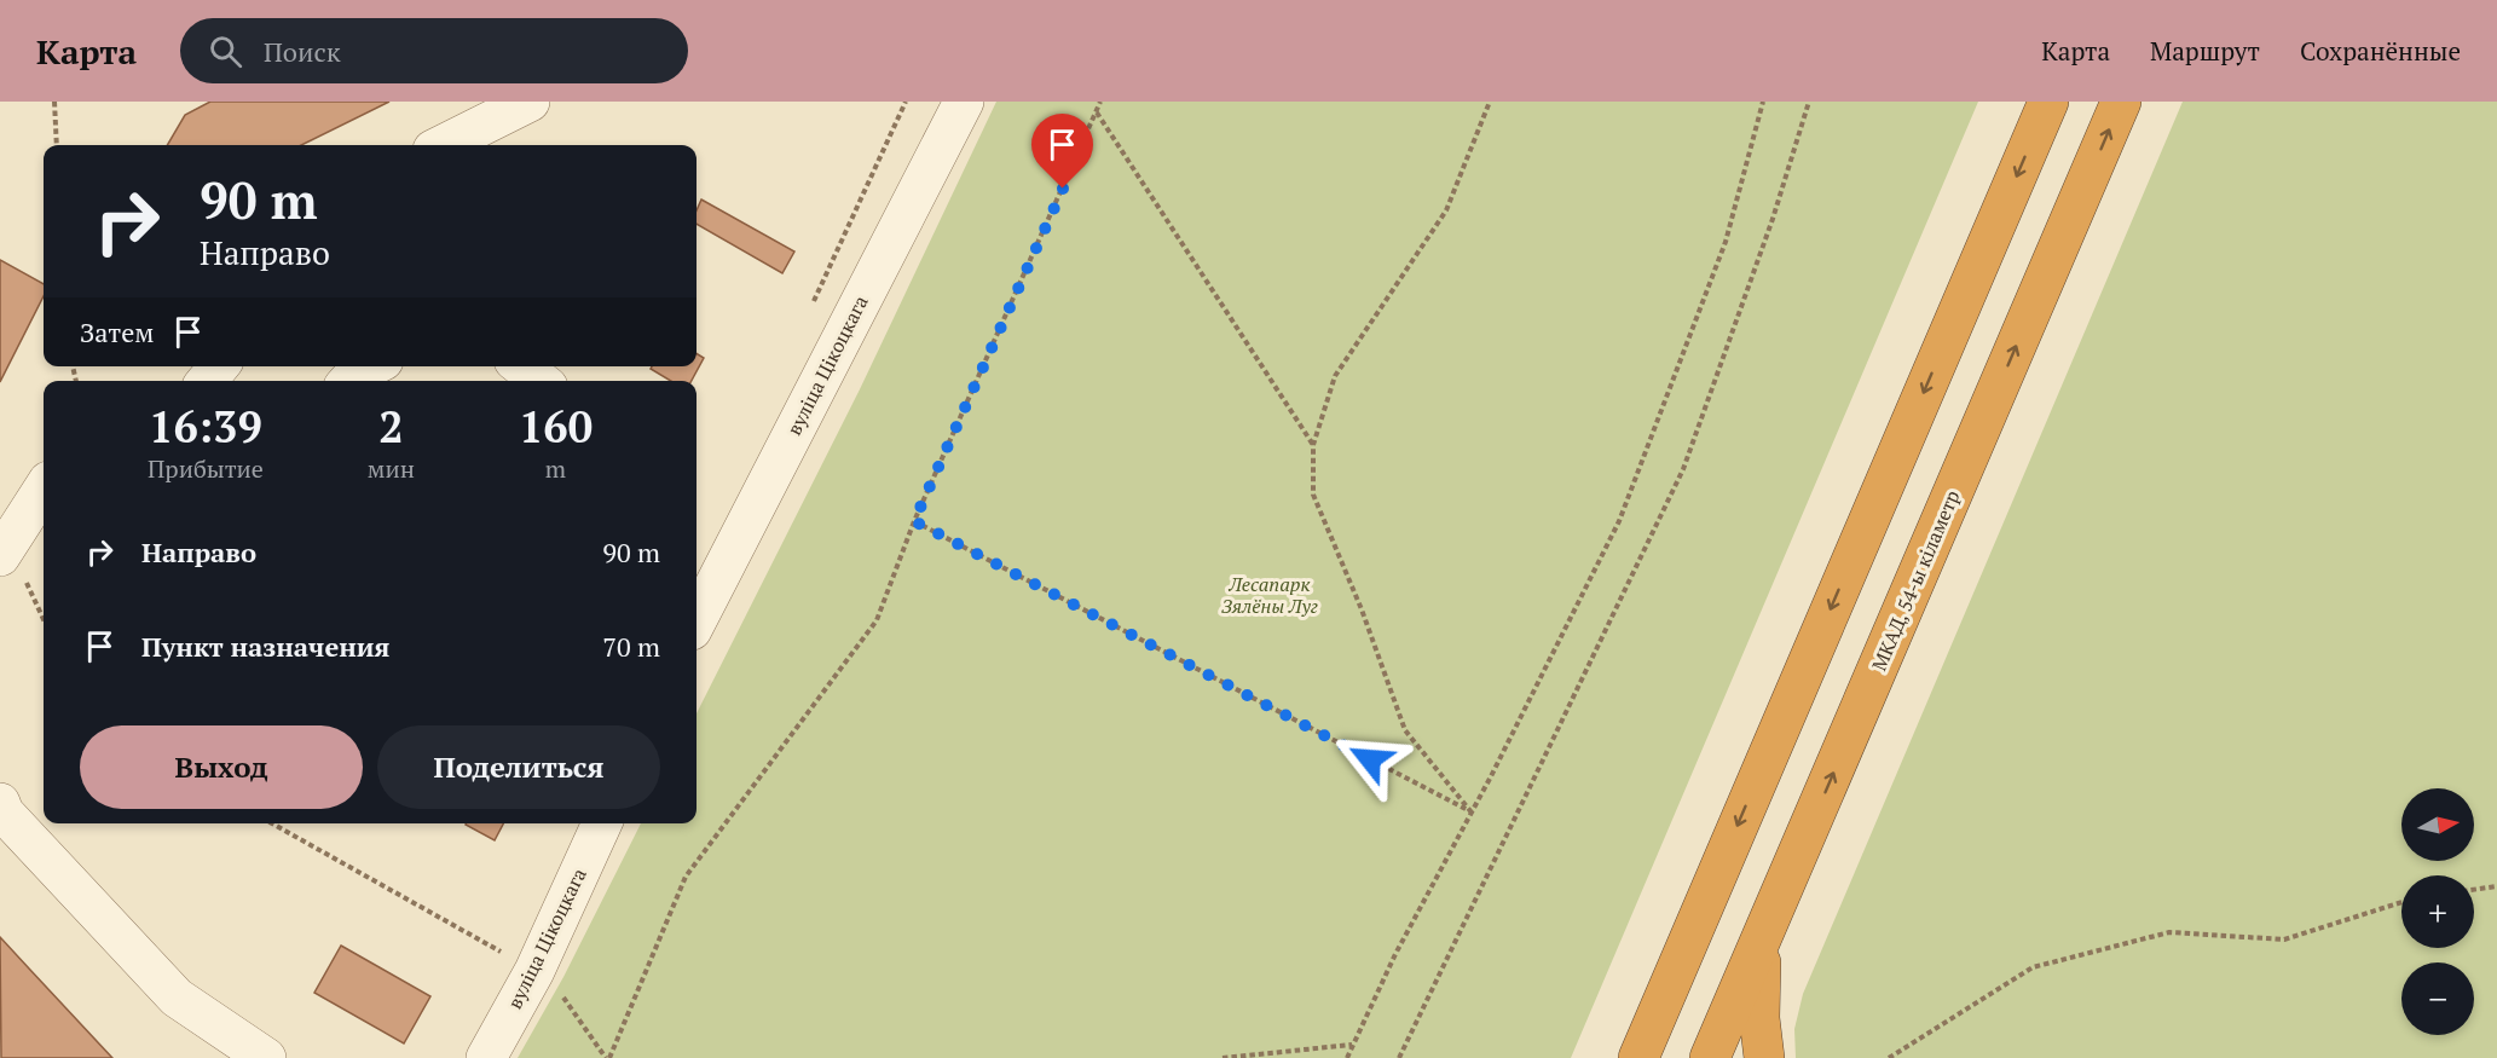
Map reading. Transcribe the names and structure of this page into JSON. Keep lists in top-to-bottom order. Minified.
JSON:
{"streets":{"highway":["МКАД, 54-ы кіламетр"],"street":["вуліца Цікоцкага"]},"parks":["Лесапарк Зялёны Луг"],"north":"right","page":{"header":"Карта","search":"Поиск","nav":["Карта","Маршрут","Сохранённые"],"turn":["90 m","Направо"],"then":"Затем","eta":["16:39","Прибытие","2","мин","160","m"],"list":[{"name":"Направо","value":"90 m"},{"name":"Пункт назначения","value":"70 m"}],"buttons":["Выход","Поделиться"],"map_buttons":["+","−"]}}
